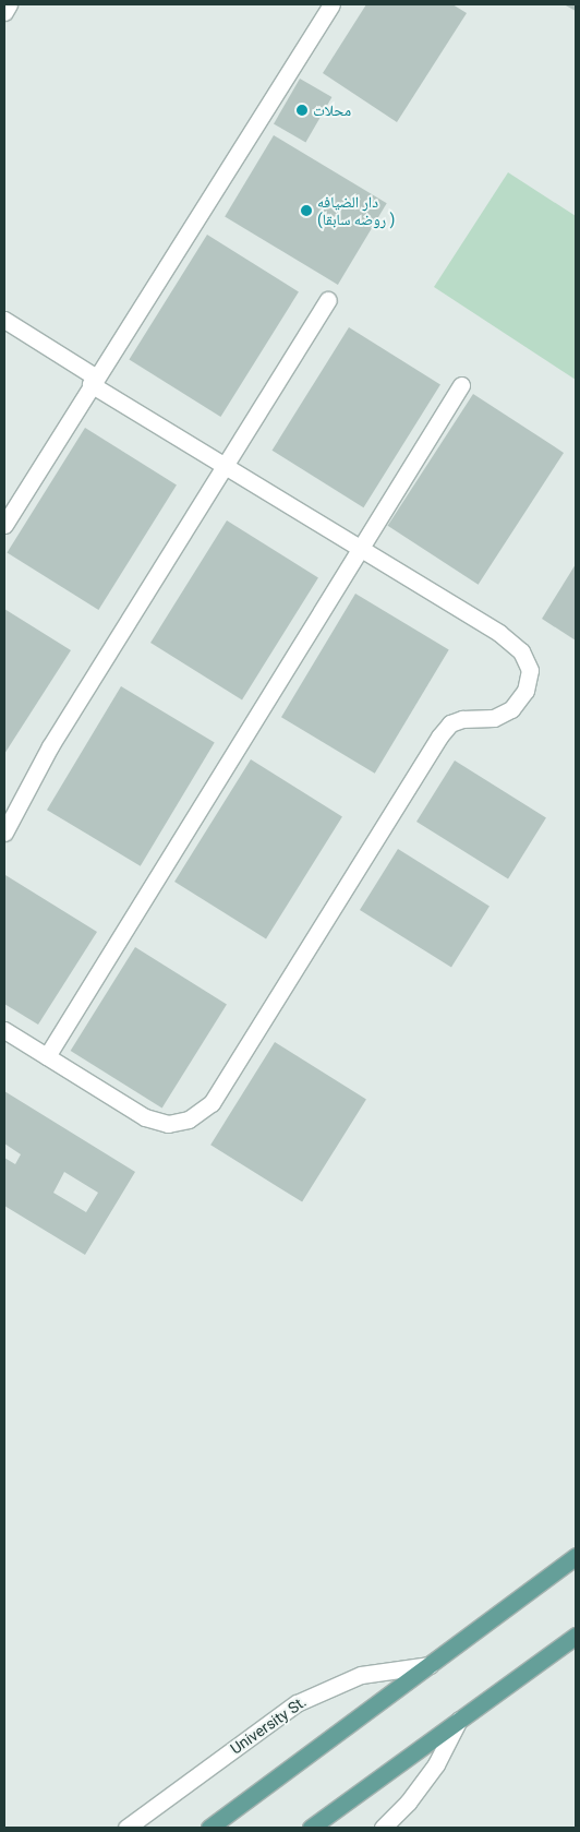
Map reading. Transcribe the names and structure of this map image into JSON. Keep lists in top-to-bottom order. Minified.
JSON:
{"streets":{"street":["University St."]},"places":["محلات","دار الضيافه (روضه سابقا )"]}
